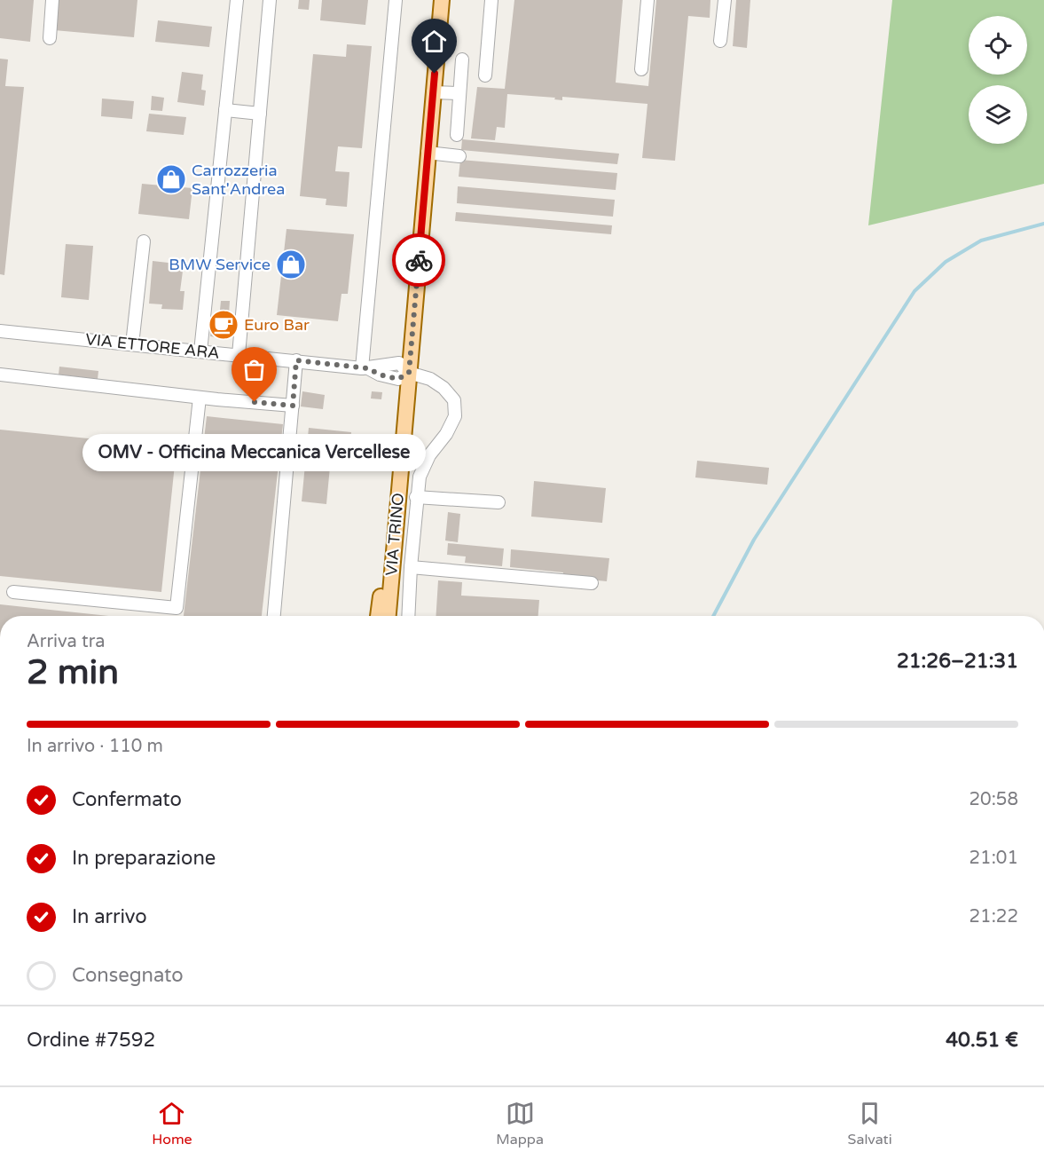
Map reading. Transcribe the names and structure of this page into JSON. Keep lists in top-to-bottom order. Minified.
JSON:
{"streets":{"main road":["VIA TRINO"],"street":["VIA ETTORE ARA"]},"crossings":[["VIA ETTORE ARA","VIA TRINO"]],"places":{"shop":["Carrozzeria Sant'Andrea","BMW Service"],"cafe":["Euro Bar"],"other":["OMV - Officina Meccanica Vercellese"]},"page":{"bubble":"OMV - Officina Meccanica Vercellese","heading":["2 min","Arriva tra","21:26–21:31"],"panel":["Ordine #7592","40.51 €"],"bar":"In arrivo · 110 m","list":[["Confermato","20:58"],["In preparazione","21:01"],["In arrivo","21:22"],"Consegnato"],"tabs":["Home","Mappa","Salvati"]}}
